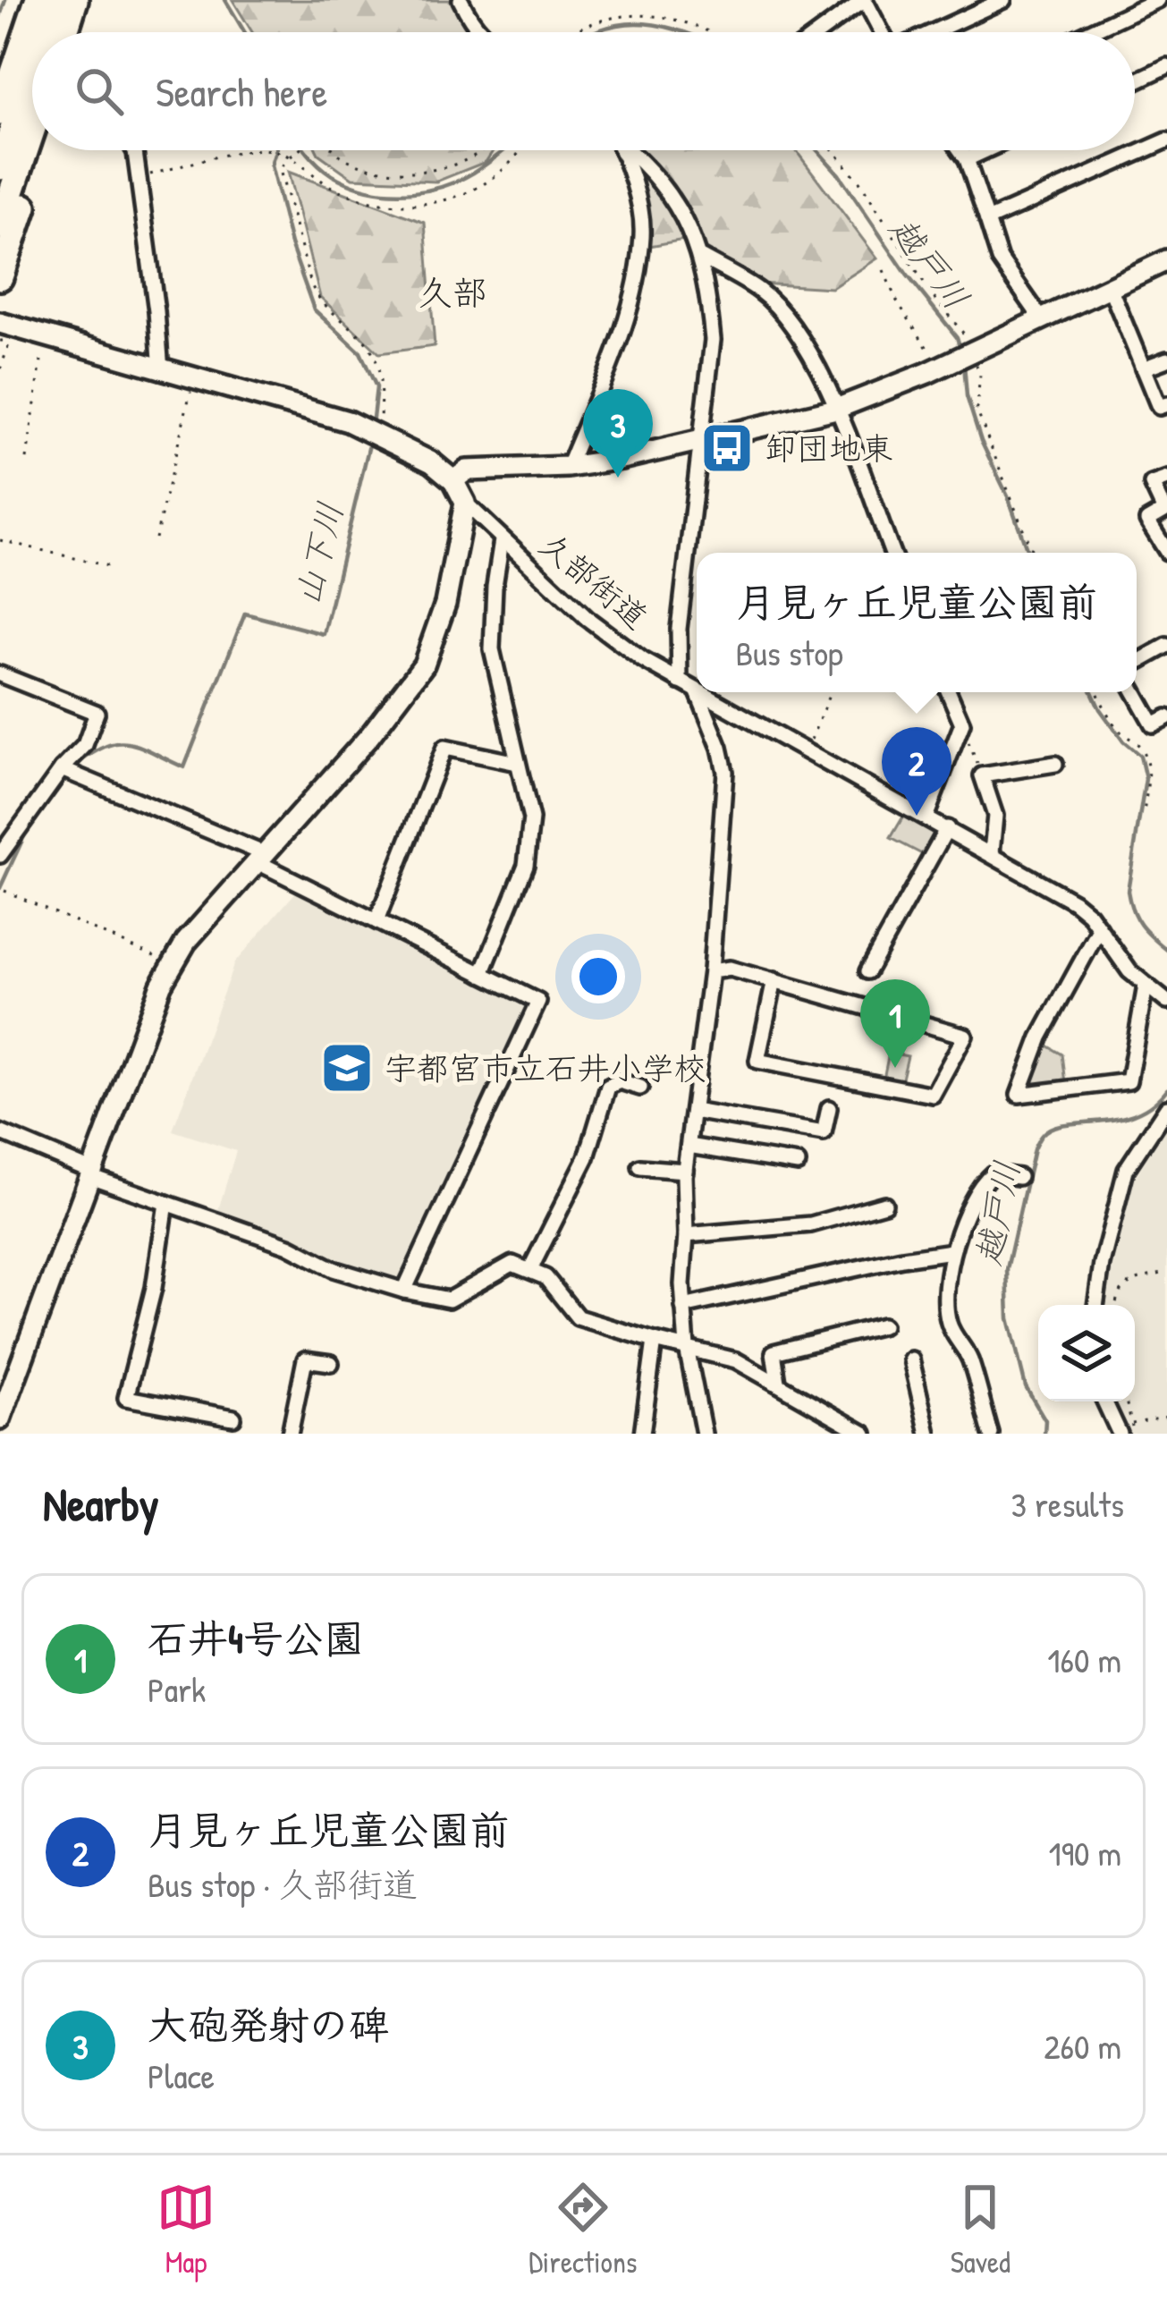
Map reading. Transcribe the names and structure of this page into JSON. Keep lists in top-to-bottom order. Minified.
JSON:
{"streets":{"street":["久部街道"]},"districts":["久部"],"water":["越戸川","山下川"],"places":{"bus stop":["卸団地東"],"school or university":["宇都宮市立石井小学校"]},"page":{"search":"Search here","pins":["3","2","1"],"popup":["月見ヶ丘児童公園前","Bus stop"],"heading":["Nearby","3 results"],"list":[{"mark":"1","name":"石井4号公園","note":"Park","value":"160 m"},{"mark":"2","name":"月見ヶ丘児童公園前","note":"Bus stop · 久部街道","value":"190 m"},{"mark":"3","name":"大砲発射の碑","note":"Place","value":"260 m"}],"nav":["Map","Directions","Saved"]}}
